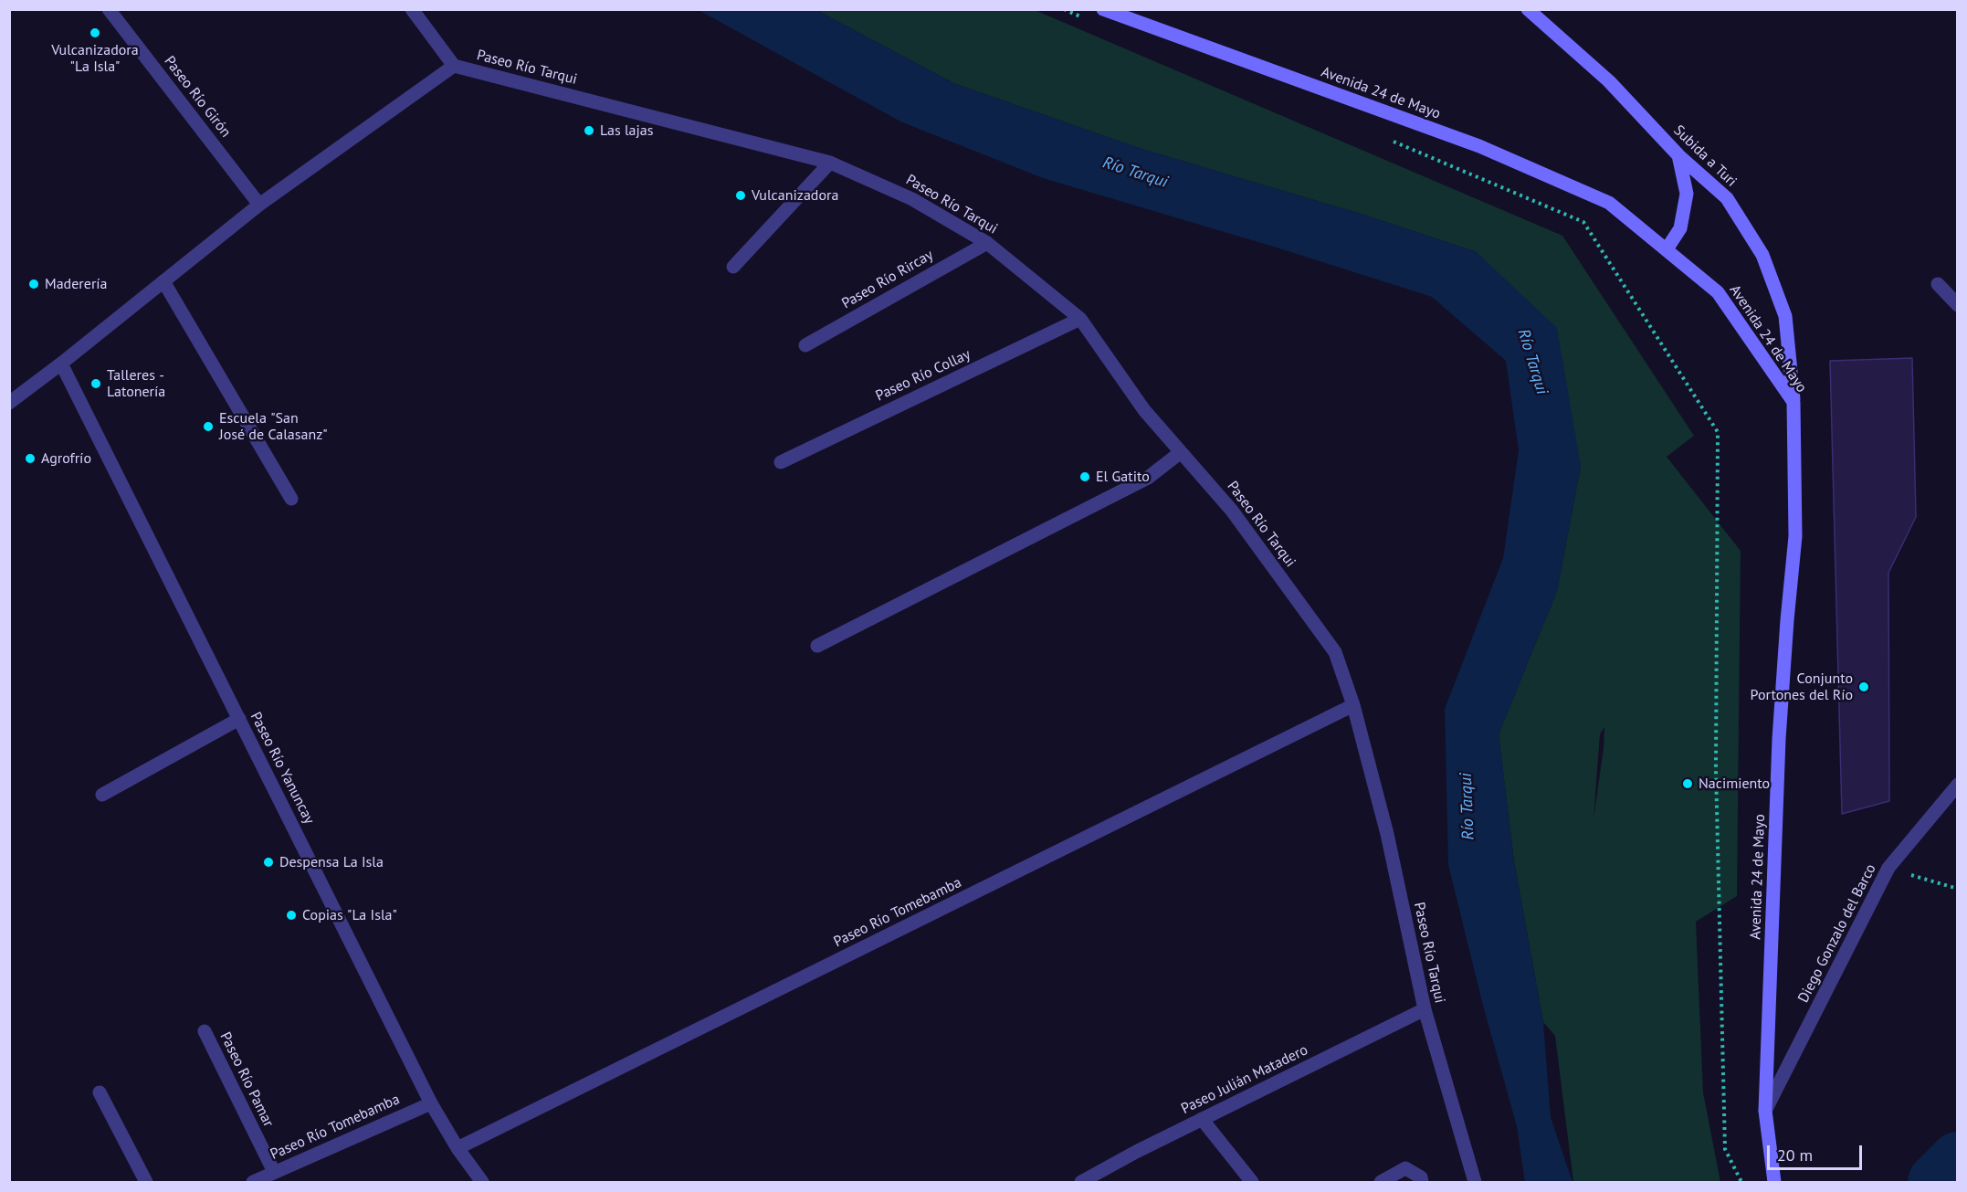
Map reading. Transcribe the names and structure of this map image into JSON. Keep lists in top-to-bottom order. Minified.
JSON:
{"streets":{"main road":["Avenida 24 de Mayo","Subida a Turi"],"street":["Paseo Río Tarqui","Paseo Río Girón","Paseo Río Rircay","Paseo Río Collay","Paseo Río Yanuncay","Paseo Río Tomebamba","Diego Gonzalo del Barco","Paseo Río Pamar","Paseo Julián Matadero"]},"crossings":[["Paseo Río Tarqui","Paseo Río Girón"],["Paseo Río Tarqui","Paseo Río Rircay"],["Paseo Río Tarqui","Paseo Río Collay"],["Paseo Río Tarqui","Paseo Río Yanuncay"],["Paseo Río Tarqui","Paseo Río Tomebamba"],["Paseo Río Tarqui","Paseo Julián Matadero"],["Avenida 24 de Mayo","Subida a Turi"],["Avenida 24 de Mayo","Diego Gonzalo del Barco"],["Paseo Río Yanuncay","Paseo Río Tomebamba"],["Paseo Río Tomebamba","Paseo Río Pamar"]],"water":["Río Tarqui"],"places":["Vulcanizadora \"La Isla\"","Las lajas","Vulcanizadora","Maderería","Talleres - Latonería","Escuela \"San José de Calasanz\"","Agrofrío","El Gatito","Conjunto Portones del Río","Nacimiento","Despensa La Isla","Copias \"La Isla\""],"scale_bar":"20 m"}
